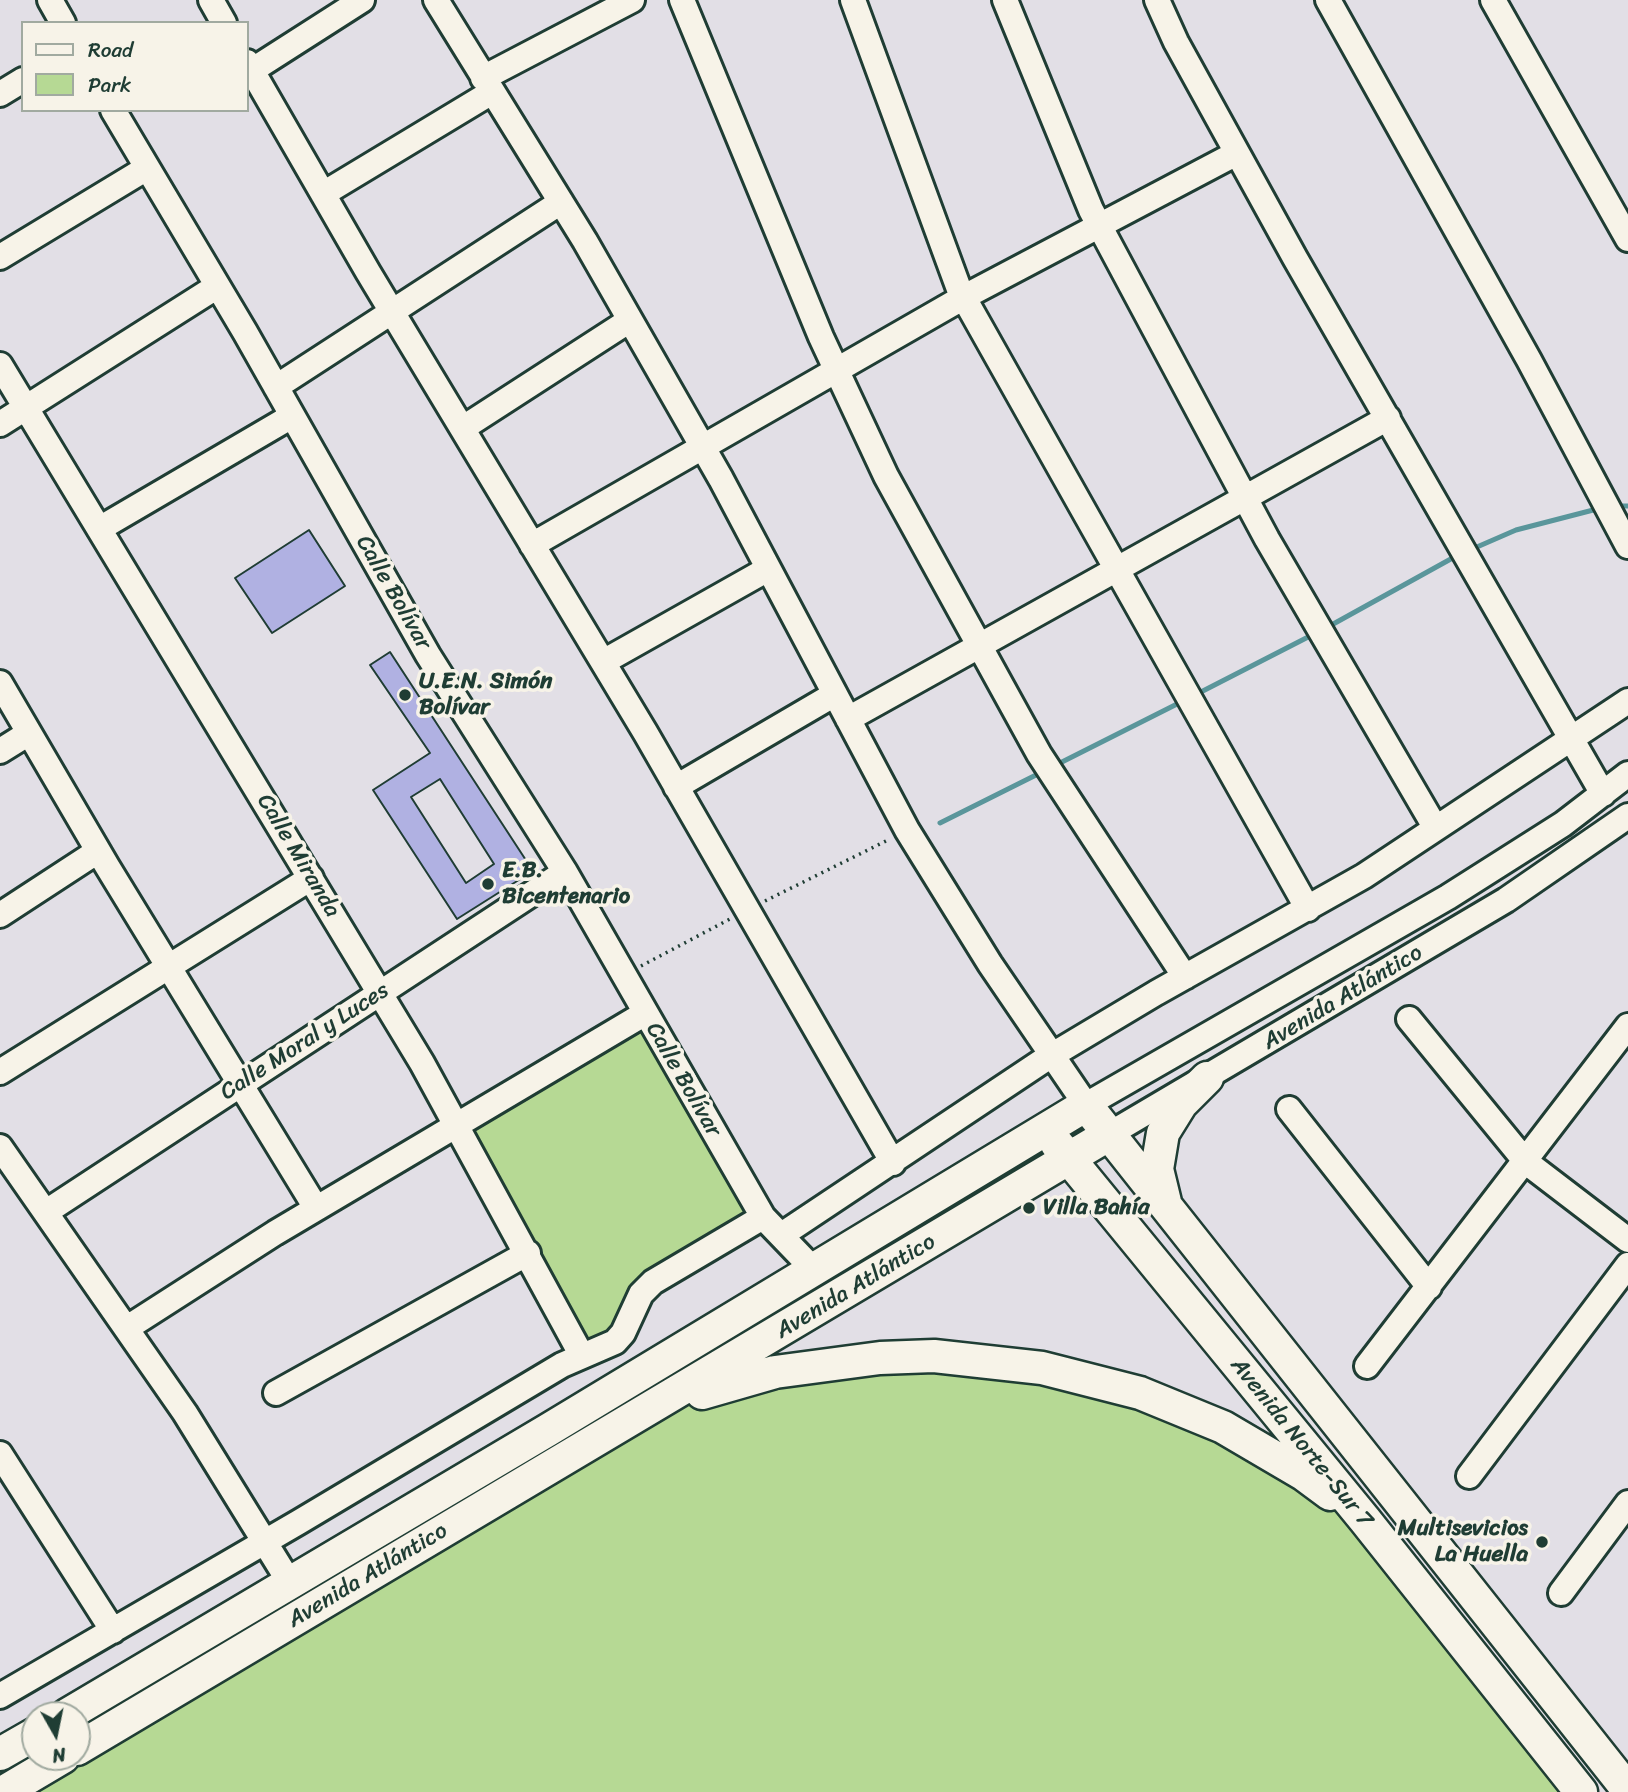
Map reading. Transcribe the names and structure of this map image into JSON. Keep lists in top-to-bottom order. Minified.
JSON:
{"streets":{"main road":["Avenida Atlántico","Avenida Norte-Sur 7"],"street":["Calle Bolívar","Calle Miranda","Calle Moral y Luces"]},"crossings":[["Calle Bolívar","Avenida Atlántico"],["Calle Bolívar","Calle Moral y Luces"],["Calle Miranda","Calle Moral y Luces"],["Avenida Atlántico","Avenida Norte-Sur 7"]],"places":["U.E.N. Simón Bolívar","E.B. Bicentenario","Villa Bahía","Multisevicios La Huella"],"legend":["Road","Park"],"north":"bottom"}
